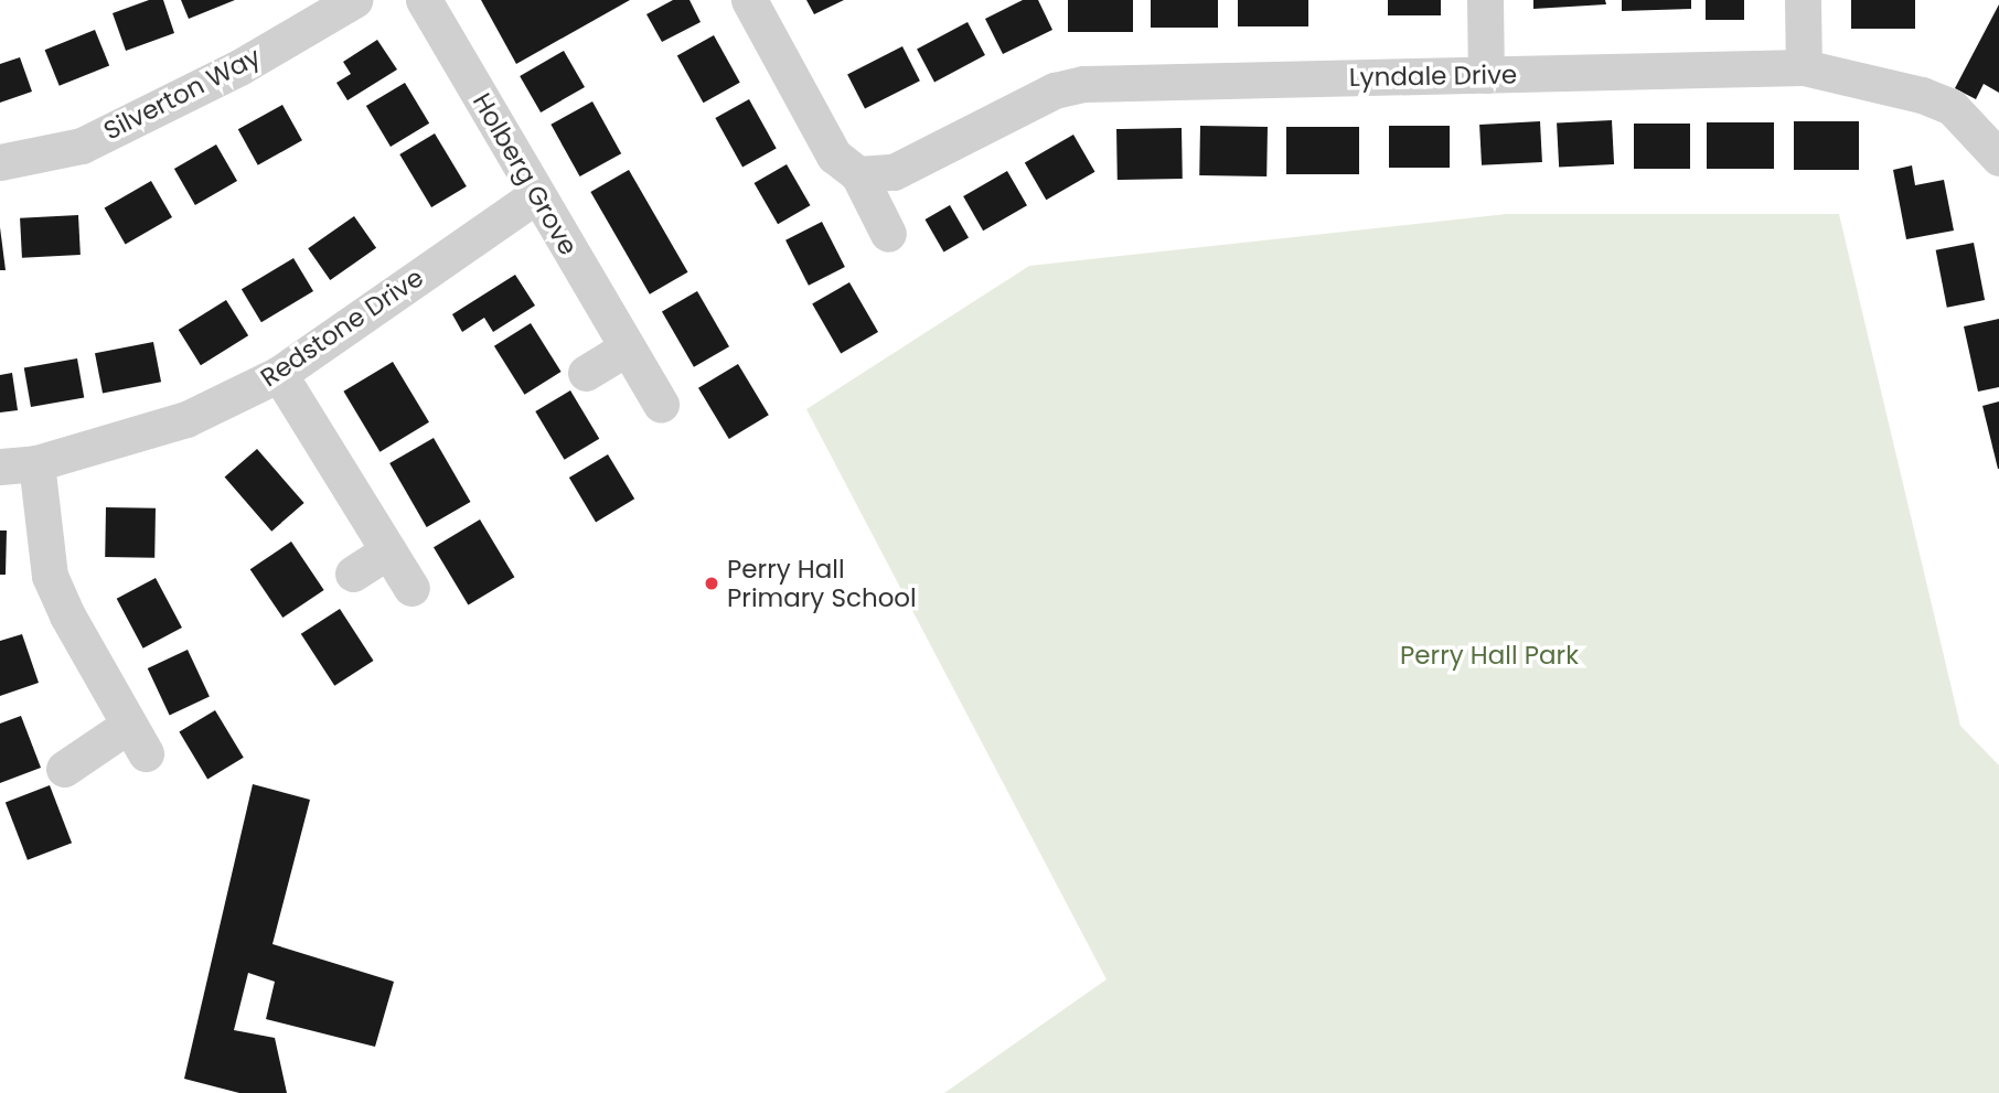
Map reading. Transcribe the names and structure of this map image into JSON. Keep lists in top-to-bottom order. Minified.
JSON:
{"streets":{"street":["Lyndale Drive","Silverton Way","Holberg Grove","Redstone Drive"]},"crossings":[["Holberg Grove","Redstone Drive"]],"parks":["Perry Hall Park"],"places":["Perry Hall Primary School"]}
